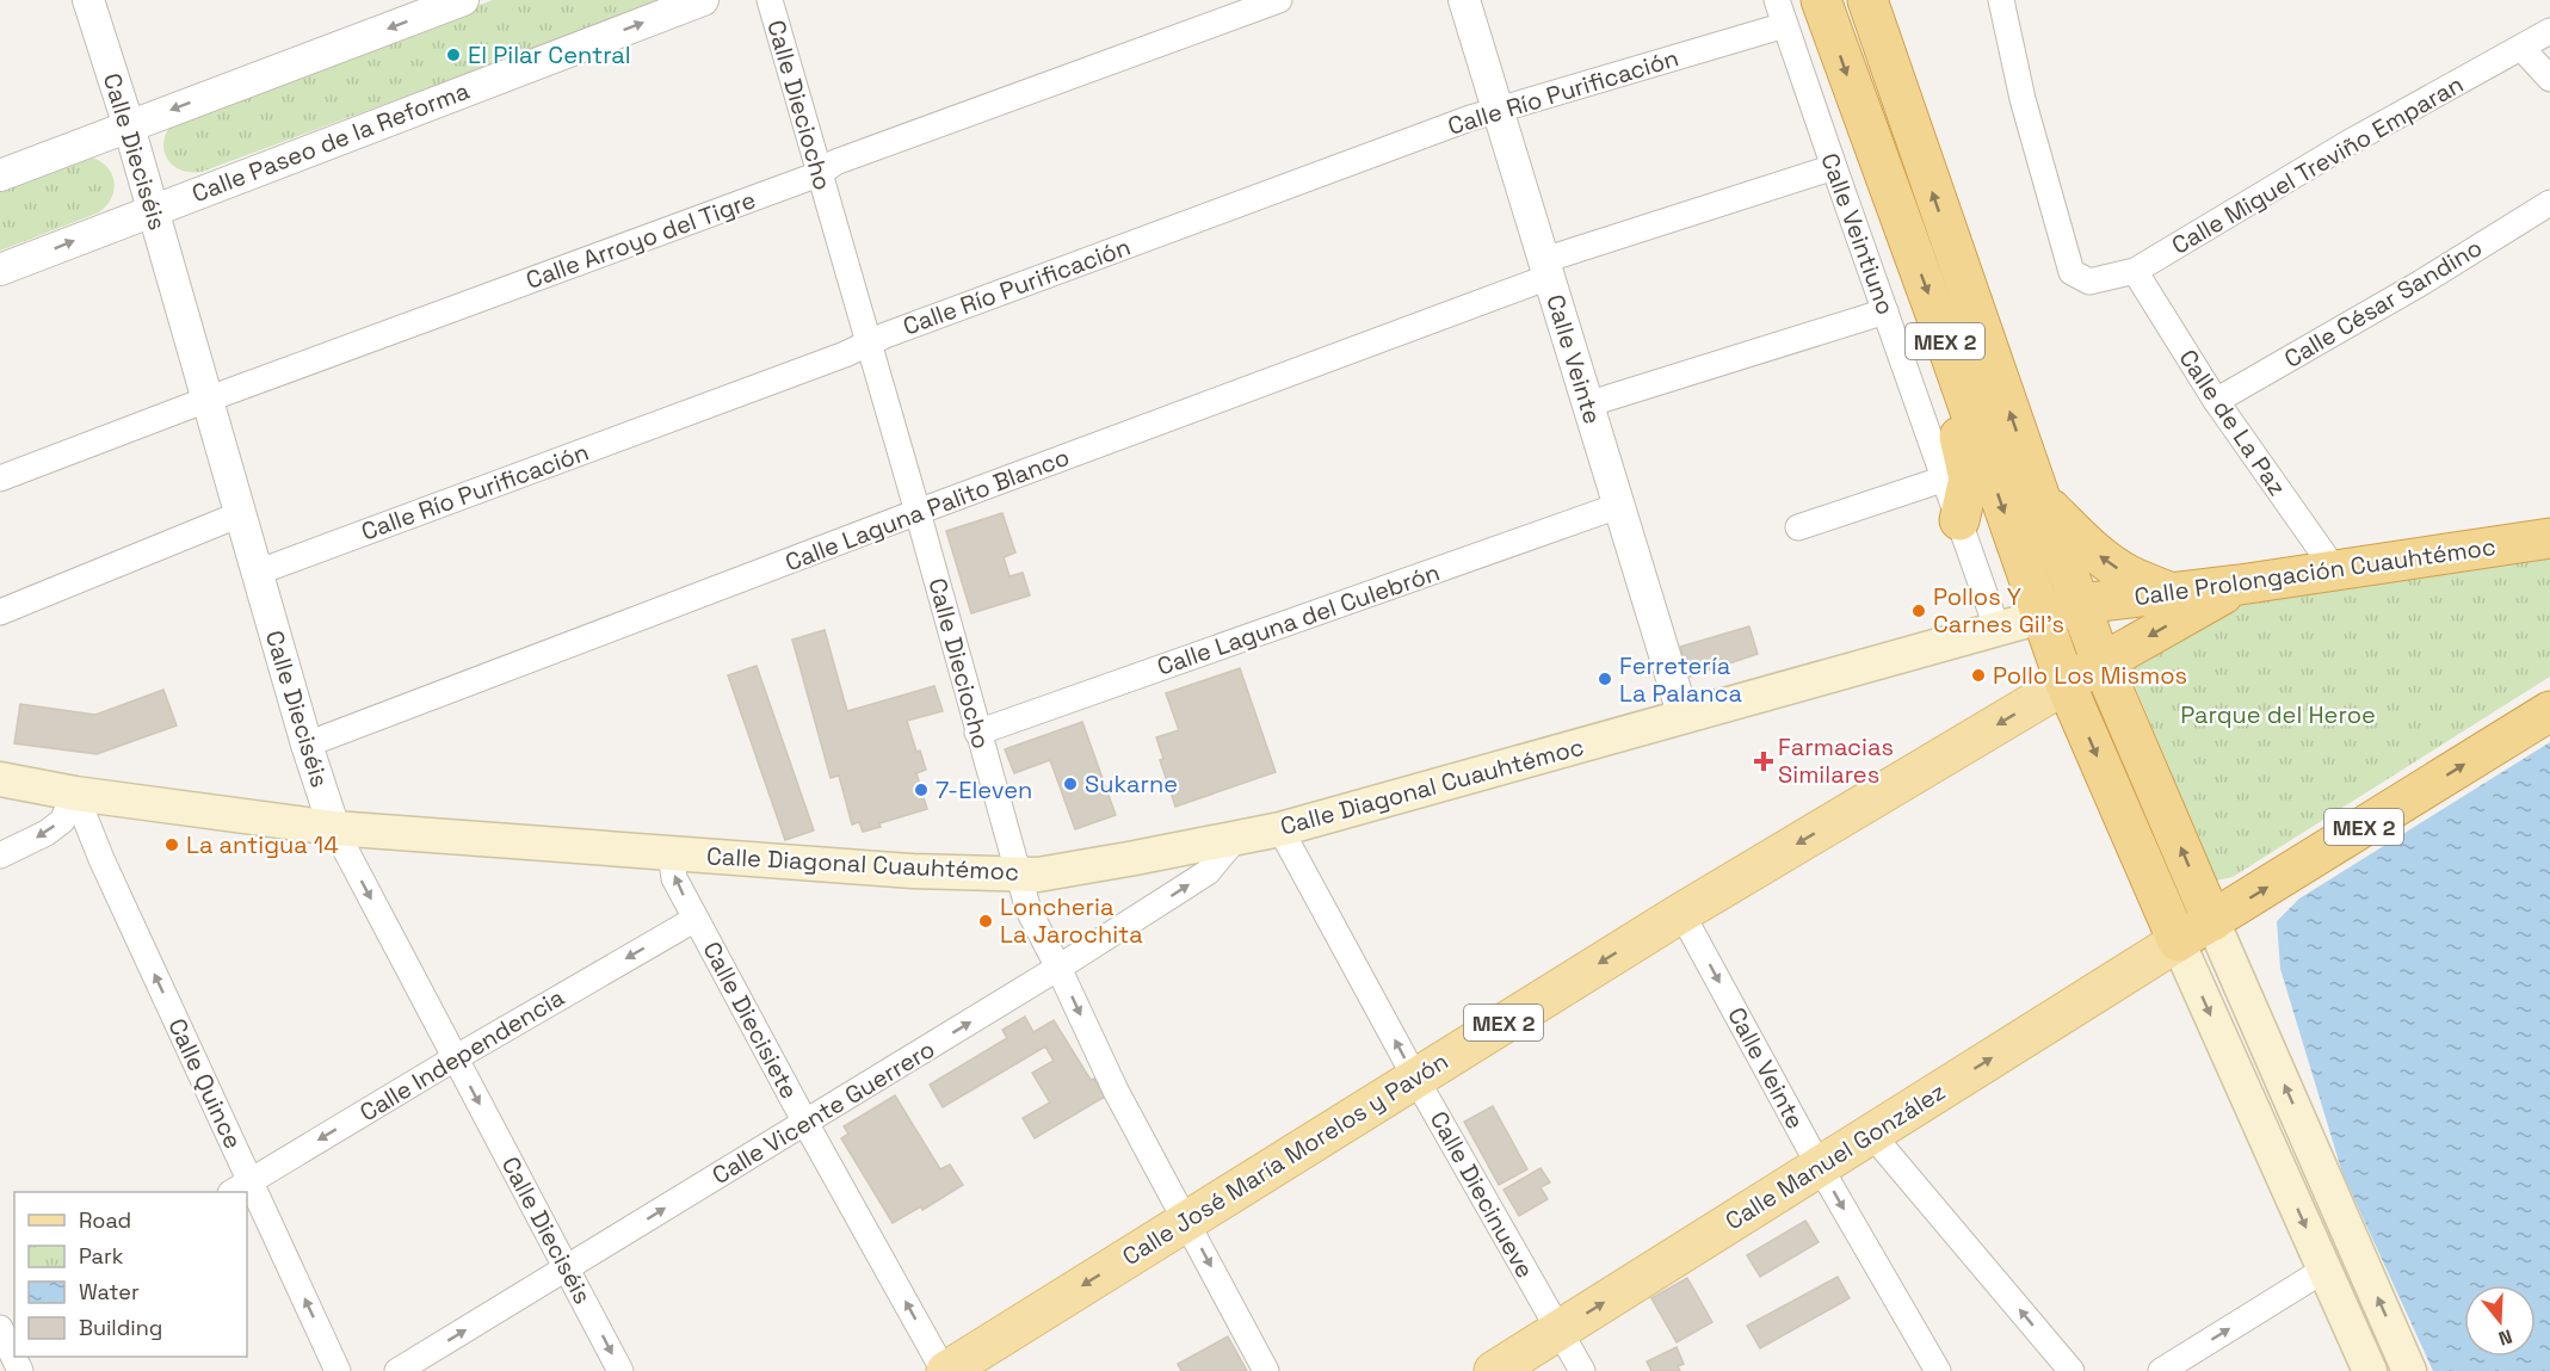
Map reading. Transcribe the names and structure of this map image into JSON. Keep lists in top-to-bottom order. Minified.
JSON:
{"streets":{"highway":["MEX 2","Calle Prolongación Cuauhtémoc"],"main road":["Calle Diagonal Cuauhtémoc","Calle Manuel González","Calle José María Morelos y Pavón"],"street":["Calle Río Purificación","Calle Dieciocho","Calle Paseo de la Reforma","Calle Dieciséis","Calle Miguel Treviño Emparan","Calle Veintiuno","Calle Arroyo del Tigre","Calle César Sandino","Calle Veinte","Calle de La Paz","Calle Laguna Palito Blanco","Calle Laguna del Culebrón","Calle Diecisiete","Calle Independencia","Calle Quince","Calle Vicente Guerrero","Calle Diecinueve"]},"crossings":[["Calle Río Purificación","Calle Dieciocho"],["Calle Río Purificación","Calle Dieciséis"],["Calle Río Purificación","Calle Veintiuno"],["Calle Río Purificación","Calle Veinte"],["Calle Dieciocho","Calle Arroyo del Tigre"],["Calle Dieciocho","Calle Laguna Palito Blanco"],["Calle Dieciocho","Calle Laguna del Culebrón"],["Calle Dieciocho","Calle Diagonal Cuauhtémoc"],["Calle Dieciocho","Calle Vicente Guerrero"],["Calle Dieciocho","Calle José María Morelos y Pavón"],["Calle Paseo de la Reforma","Calle Dieciséis"],["Calle Dieciséis","Calle Arroyo del Tigre"],["Calle Dieciséis","Calle Laguna Palito Blanco"],["Calle Dieciséis","Calle Diagonal Cuauhtémoc"],["Calle Dieciséis","Calle Independencia"],["Calle Dieciséis","Calle Vicente Guerrero"],["Calle Miguel Treviño Emparan","Calle de La Paz"],["Calle Veintiuno","Calle Laguna Palito Blanco"],["Calle Veintiuno","Calle Diagonal Cuauhtémoc"],["Calle César Sandino","Calle de La Paz"],["MEX 2","Calle Prolongación Cuauhtémoc"],["MEX 2","Calle Diagonal Cuauhtémoc"],["MEX 2","Calle Manuel González"],["MEX 2","Calle José María Morelos y Pavón"],["Calle Veinte","Calle Laguna Palito Blanco"],["Calle Veinte","Calle Laguna del Culebrón"],["Calle Veinte","Calle Diagonal Cuauhtémoc"],["Calle Veinte","Calle Manuel González"],["Calle Veinte","Calle José María Morelos y Pavón"],["Calle de La Paz","Calle Prolongación Cuauhtémoc"],["Calle Prolongación Cuauhtémoc","Calle Diagonal Cuauhtémoc"],["Calle Diagonal Cuauhtémoc","Calle Diecisiete"],["Calle Diagonal Cuauhtémoc","Calle Quince"],["Calle Diagonal Cuauhtémoc","Calle Vicente Guerrero"],["Calle Diagonal Cuauhtémoc","Calle Diecinueve"],["Calle Diecisiete","Calle Independencia"],["Calle Diecisiete","Calle Vicente Guerrero"],["Calle Diecisiete","Calle José María Morelos y Pavón"],["Calle Independencia","Calle Quince"],["Calle Manuel González","Calle Diecinueve"],["Calle José María Morelos y Pavón","Calle Diecinueve"]],"one_way":["Calle Dieciséis","Calle Diecisiete","Calle Independencia","Calle Quince","Calle Vicente Guerrero","Calle Manuel González","Calle José María Morelos y Pavón","Calle Diecinueve"],"parks":["Parque del Heroe"],"places":{"other":["El Pilar Central","Pollos Y Carnes Gil's","Pollo Los Mismos","Ferretería La Palanca","Sukarne","7-Eleven","La antigua 14","Loncheria La Jarochita"],"health":["Farmacias Similares"]},"legend":["Road","Park","Water","Building"],"north":"bottom"}
